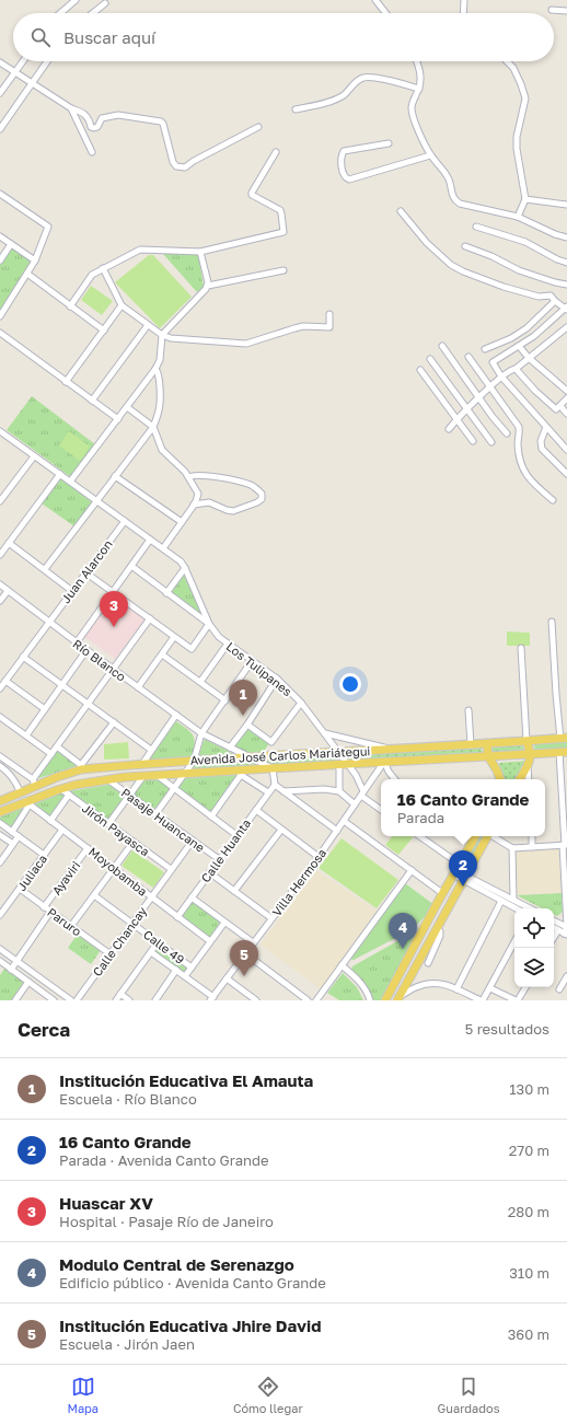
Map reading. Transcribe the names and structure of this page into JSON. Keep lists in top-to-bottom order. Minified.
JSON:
{"streets":{"main road":["Avenida José Carlos Mariátegui"],"street":["Juan Alarcon","Río Blanco","Los Tulipanes","Pasaje Huancane","Jirón Payasca","Calle Huanta","Moyobamba","Juliaca","Ayaviri","Villa Hermosa","Paruro","Calle Chancay","Calle 49"]},"crossings":[["Juan Alarcon","Río Blanco"],["Juan Alarcon","Los Tulipanes"],["Río Blanco","Avenida José Carlos Mariátegui"],["Los Tulipanes","Avenida José Carlos Mariátegui"],["Los Tulipanes","Villa Hermosa"],["Avenida José Carlos Mariátegui","Pasaje Huancane"],["Avenida José Carlos Mariátegui","Jirón Payasca"],["Avenida José Carlos Mariátegui","Moyobamba"],["Avenida José Carlos Mariátegui","Villa Hermosa"],["Pasaje Huancane","Calle Huanta"],["Pasaje Huancane","Calle Chancay"],["Jirón Payasca","Calle Chancay"],["Calle Huanta","Moyobamba"],["Moyobamba","Juliaca"],["Moyobamba","Ayaviri"],["Moyobamba","Calle Chancay"],["Juliaca","Paruro"],["Ayaviri","Paruro"],["Paruro","Calle Chancay"],["Calle Chancay","Calle 49"]],"page":{"search":"Buscar aquí","pins":["3","1","2","4","5"],"popup":["16 Canto Grande","Parada"],"heading":["Cerca","5 resultados"],"list":[{"mark":"1","name":"Institución Educativa El Amauta","note":"Escuela · Río Blanco","value":"130 m"},{"mark":"2","name":"16 Canto Grande","note":"Parada · Avenida Canto Grande","value":"270 m"},{"mark":"3","name":"Huascar XV","note":"Hospital · Pasaje Río de Janeiro","value":"280 m"},{"mark":"4","name":"Modulo Central de Serenazgo","note":"Edificio público · Avenida Canto Grande","value":"310 m"},{"mark":"5","name":"Institución Educativa Jhire David","note":"Escuela · Jirón Jaen","value":"360 m"}],"nav":["Mapa","Cómo llegar","Guardados"]}}
